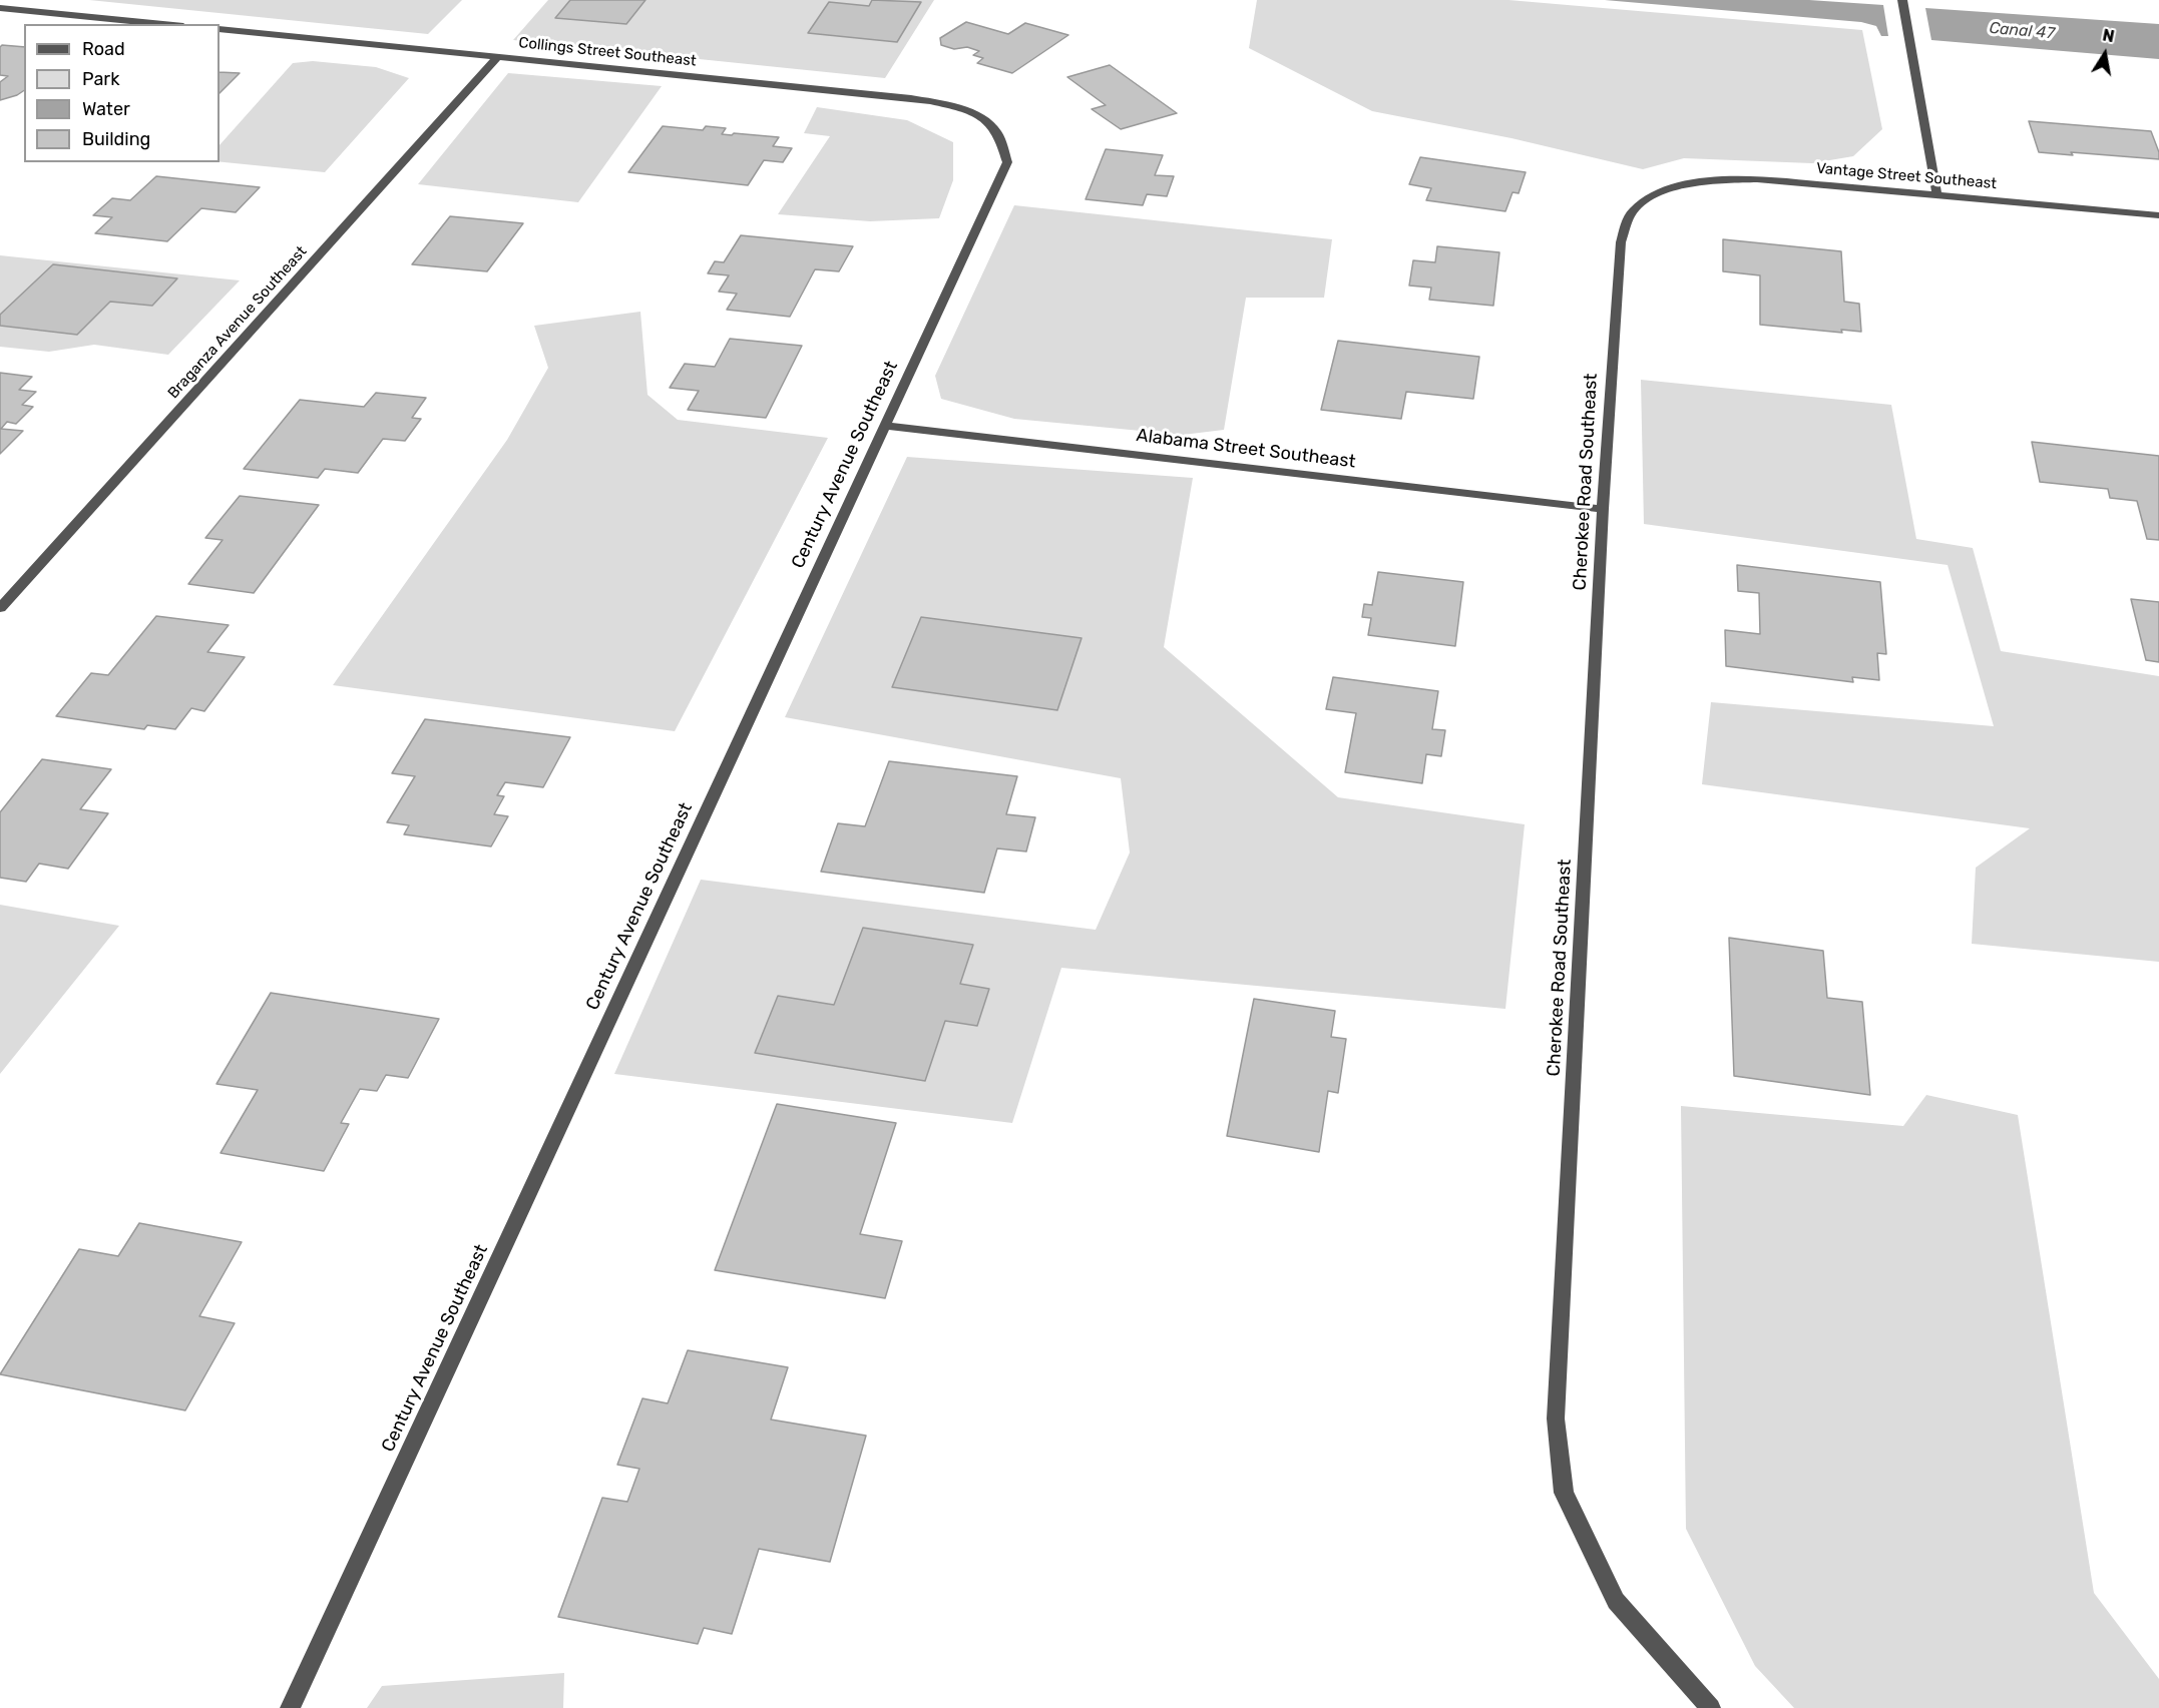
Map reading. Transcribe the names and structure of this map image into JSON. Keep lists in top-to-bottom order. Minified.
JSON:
{"streets":{"street":["Collings Street Southeast","Vantage Street Southeast","Braganza Avenue Southeast","Alabama Street Southeast","Century Avenue Southeast","Cherokee Road Southeast"]},"crossings":[["Collings Street Southeast","Braganza Avenue Southeast"],["Collings Street Southeast","Century Avenue Southeast"],["Vantage Street Southeast","Cherokee Road Southeast"],["Alabama Street Southeast","Century Avenue Southeast"],["Alabama Street Southeast","Cherokee Road Southeast"]],"water":["Canal 47"],"legend":["Road","Park","Water","Building"],"north":"top"}
